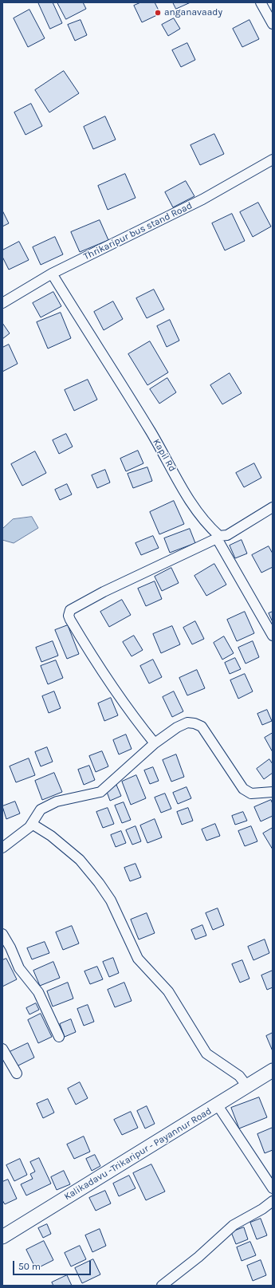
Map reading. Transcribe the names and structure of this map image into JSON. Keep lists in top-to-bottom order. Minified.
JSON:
{"streets":{"main road":["Kalikadavu -Trikaripur - Payannur Road"],"street":["Thrikaripur bus stand Road","Kapil Rd"]},"crossings":[["Thrikaripur bus stand Road","Kapil Rd"]],"places":["anganavaady"],"scale_bar":"50 m"}
